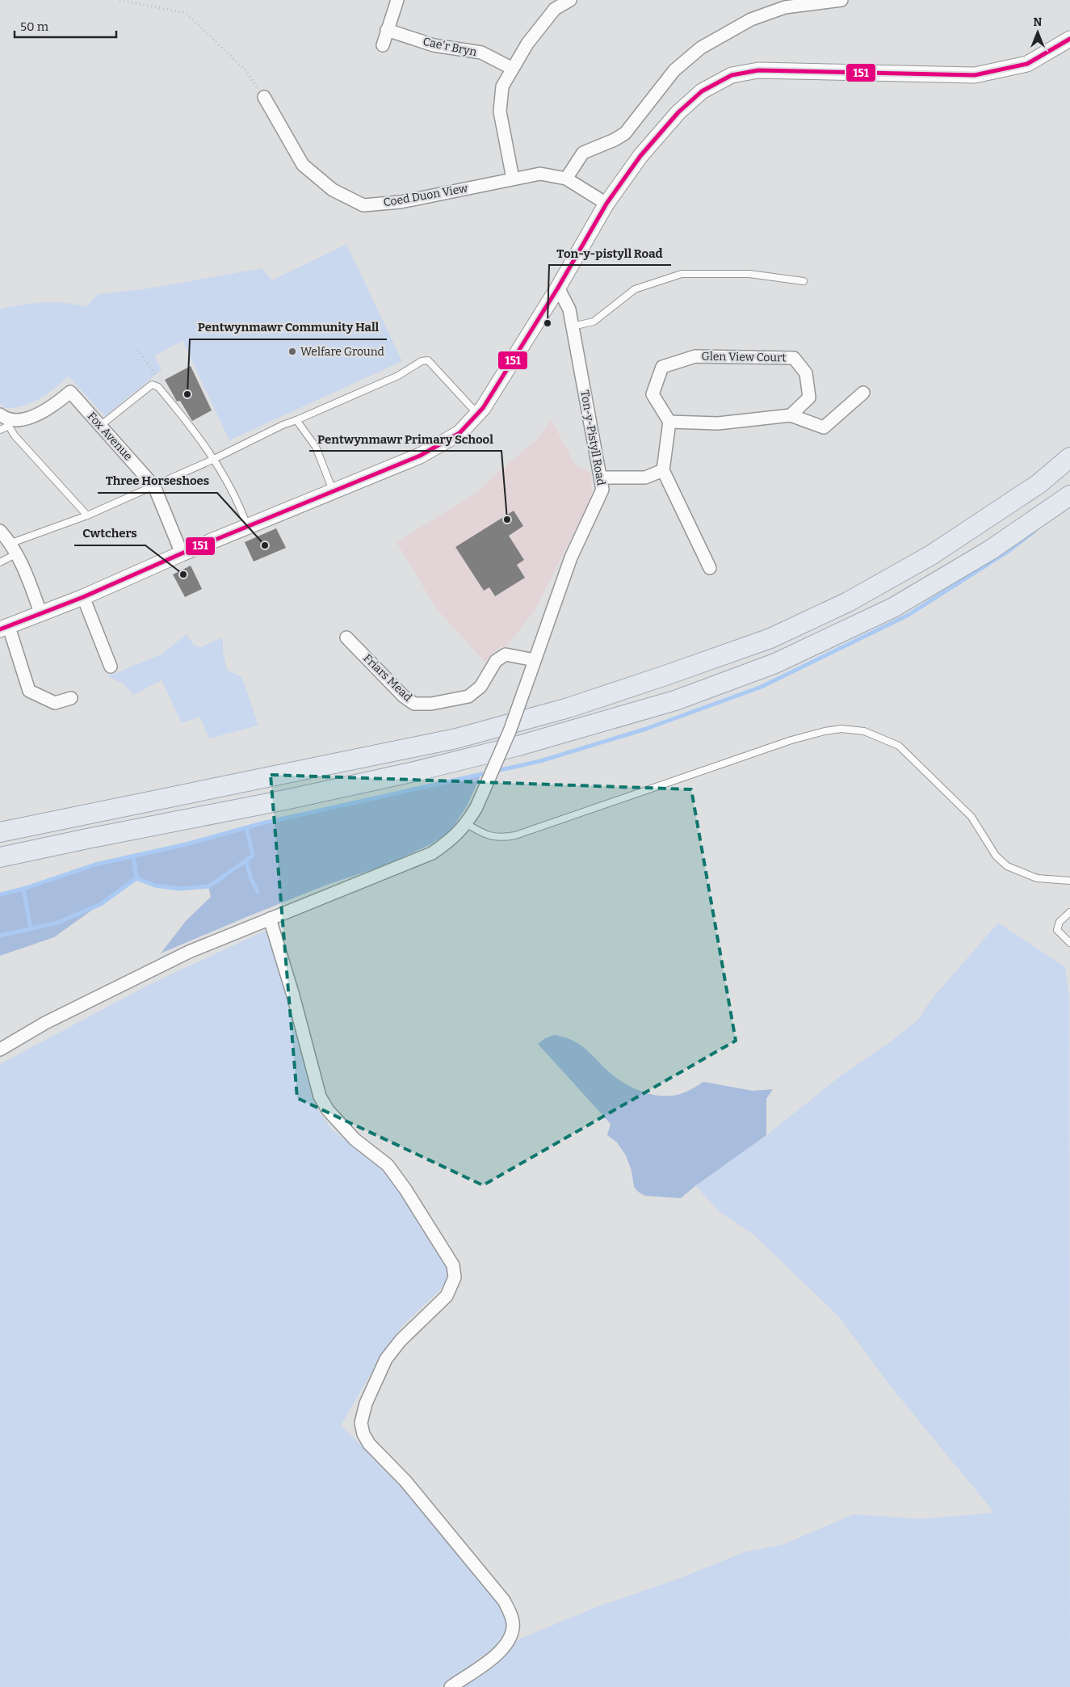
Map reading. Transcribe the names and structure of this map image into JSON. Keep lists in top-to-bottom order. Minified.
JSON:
{"streets":{"street":["Cae'r Bryn","Coed Duon View","Glen View Court","Fox Avenue","Ton-y-Pistyll Road","Friars Mead"]},"crossings":[["Ton-y-Pistyll Road","Friars Mead"]],"places":["Ton-y-pistyll Road","Welfare Ground","Pentwynmawr Community Hall","Pentwynmawr Primary School","Three Horseshoes","Cwtchers"],"lines":["transit line 151"],"scale_bar":"50 m","north":"top"}
